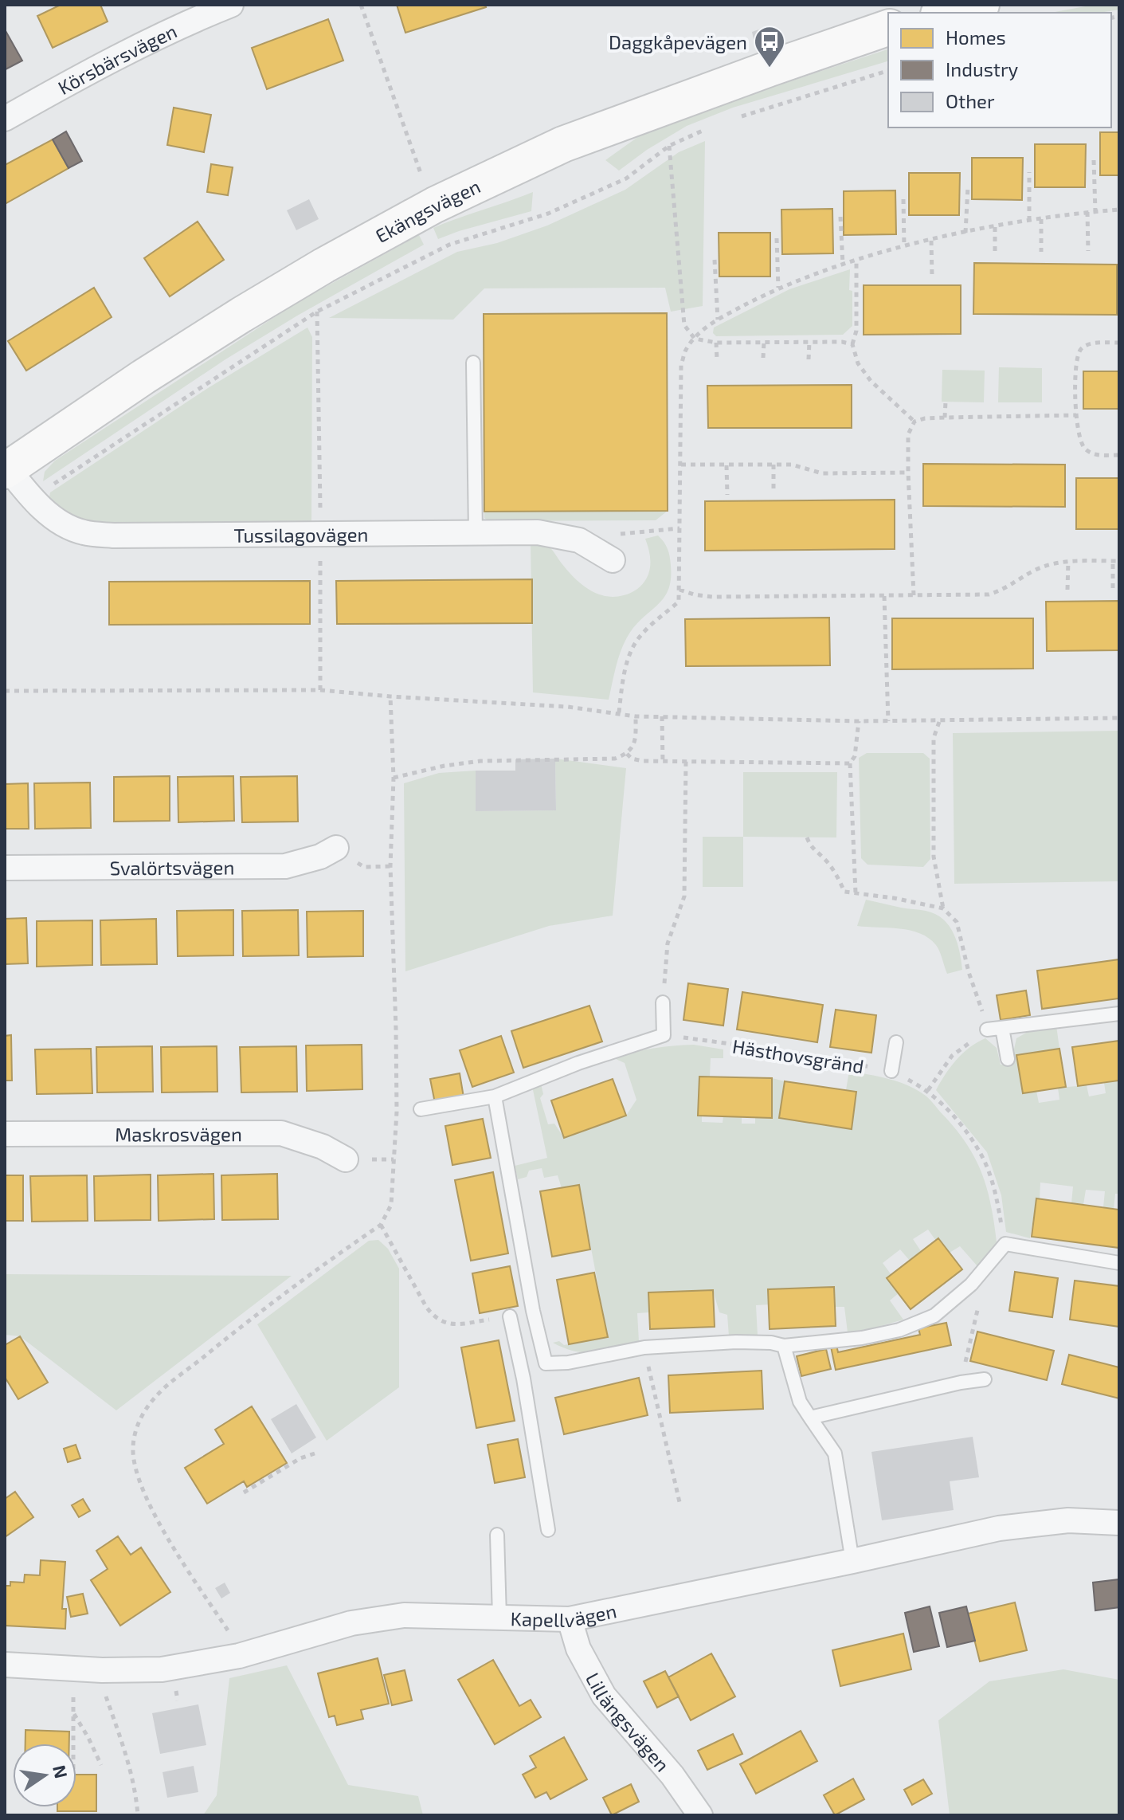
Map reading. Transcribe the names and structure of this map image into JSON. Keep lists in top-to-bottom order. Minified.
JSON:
{"streets":{"street":["Körsbärsvägen","Ekängsvägen","Tussilagovägen","Svalörtsvägen","Maskrosvägen","Kapellvägen","Lillängsvägen"],"path":["Hästhovsgränd"]},"crossings":[["Ekängsvägen","Tussilagovägen"],["Kapellvägen","Lillängsvägen"]],"places":{"bus stop":["Daggkåpevägen"]},"legend":["Homes","Industry","Other"],"north":"right"}
